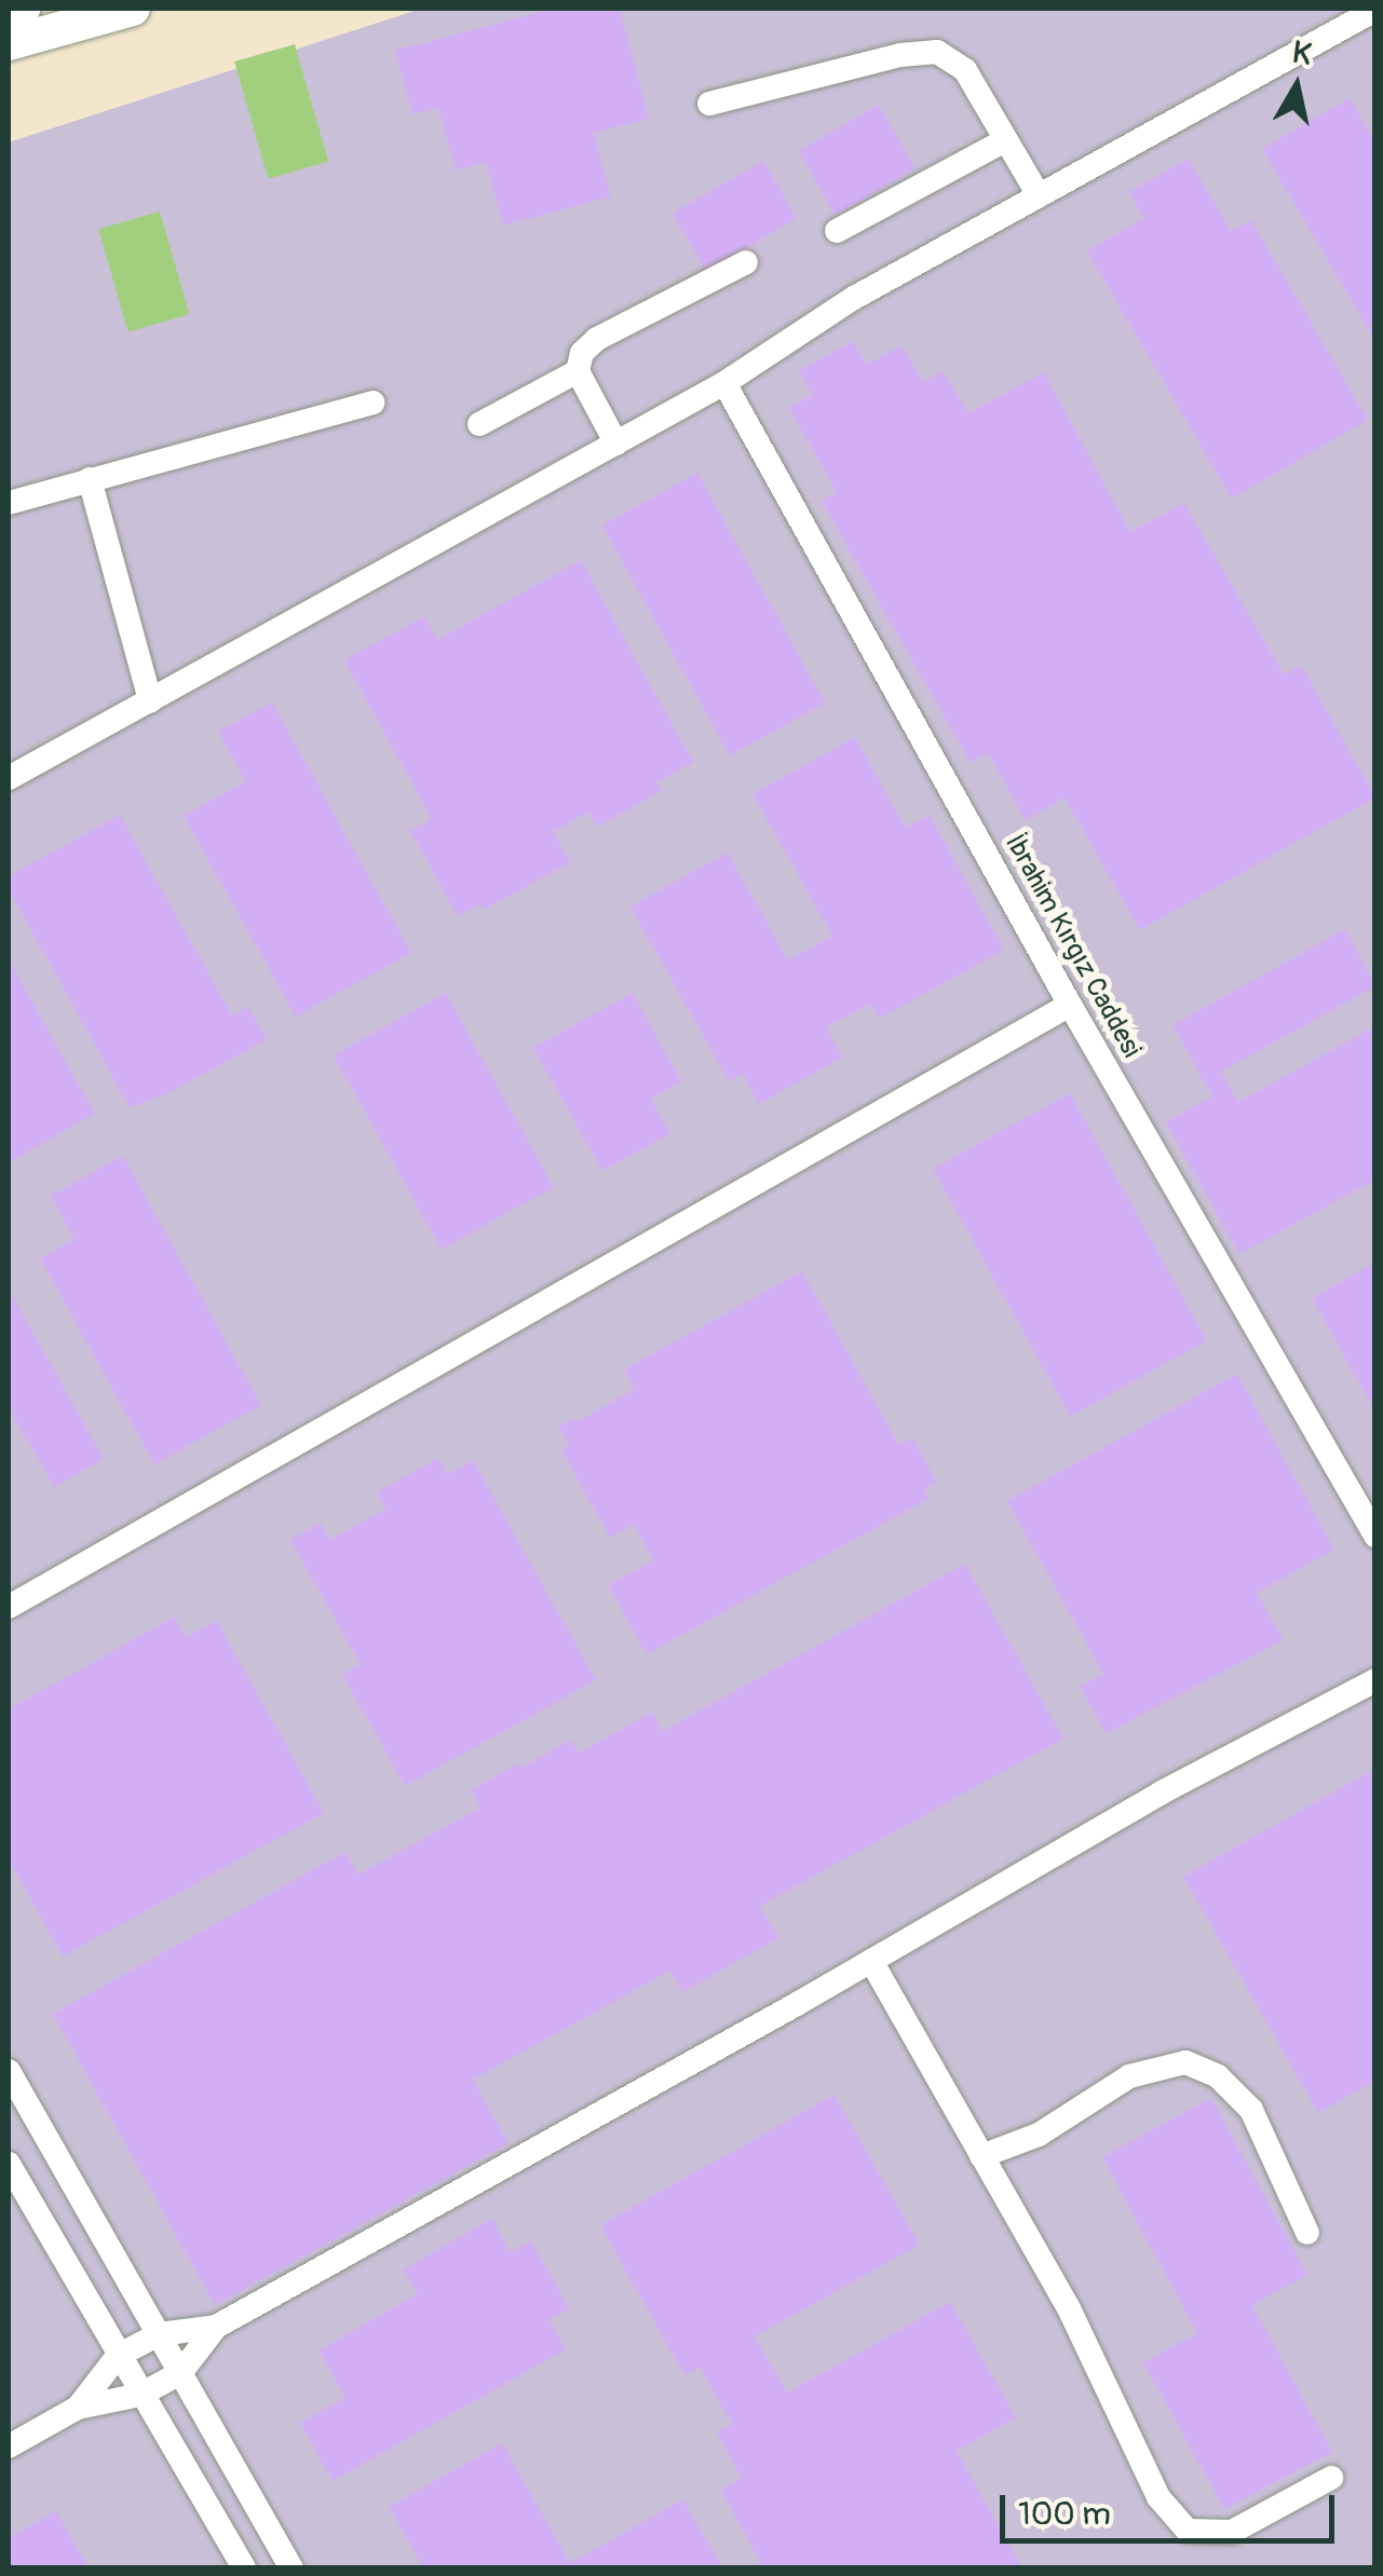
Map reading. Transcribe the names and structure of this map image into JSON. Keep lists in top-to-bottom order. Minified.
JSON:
{"streets":{"street":["İbrahim Kırgız Caddesi"]},"scale_bar":"100 m","north":"top"}
